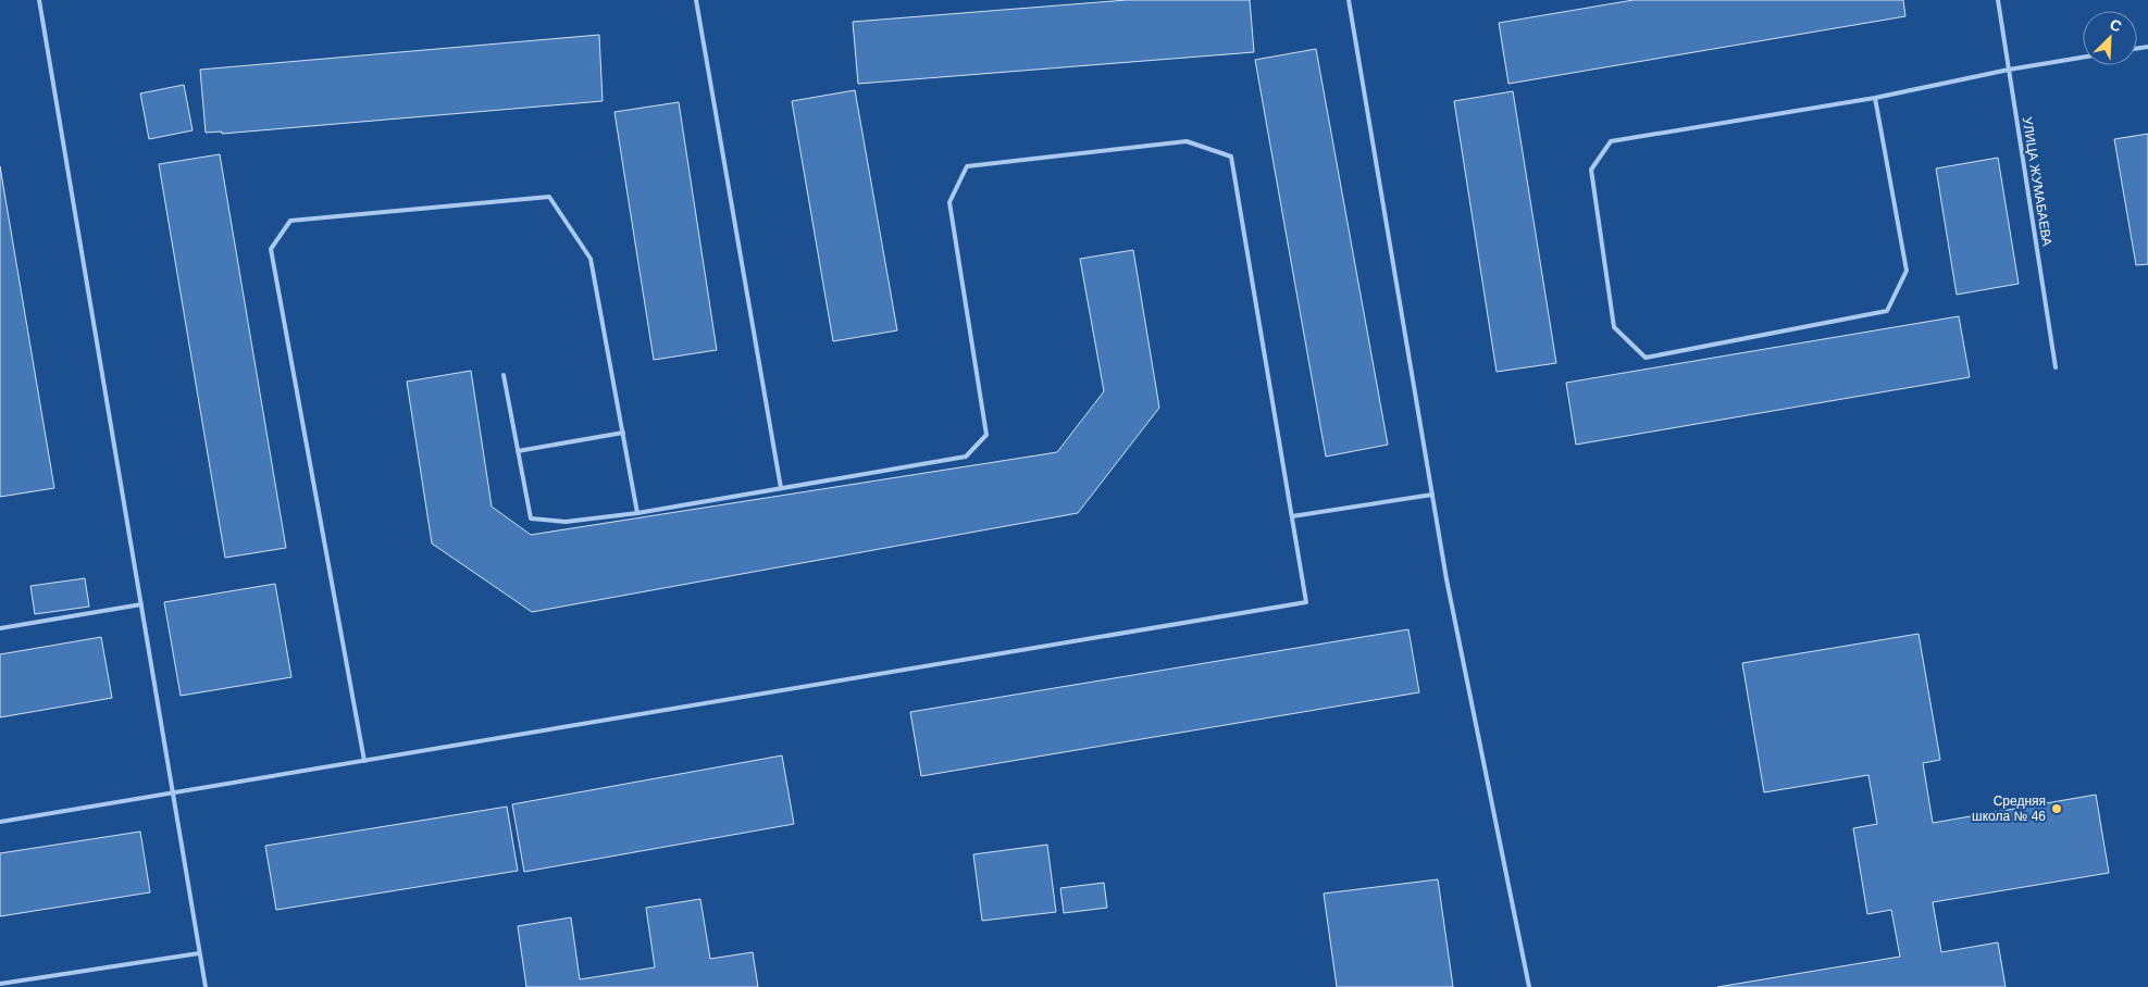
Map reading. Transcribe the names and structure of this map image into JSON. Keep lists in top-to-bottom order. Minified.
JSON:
{"streets":{"lane":["УЛИЦА ЖУМАБАЕВА"]},"places":["Средняя школа № 46"],"north":"top right"}
